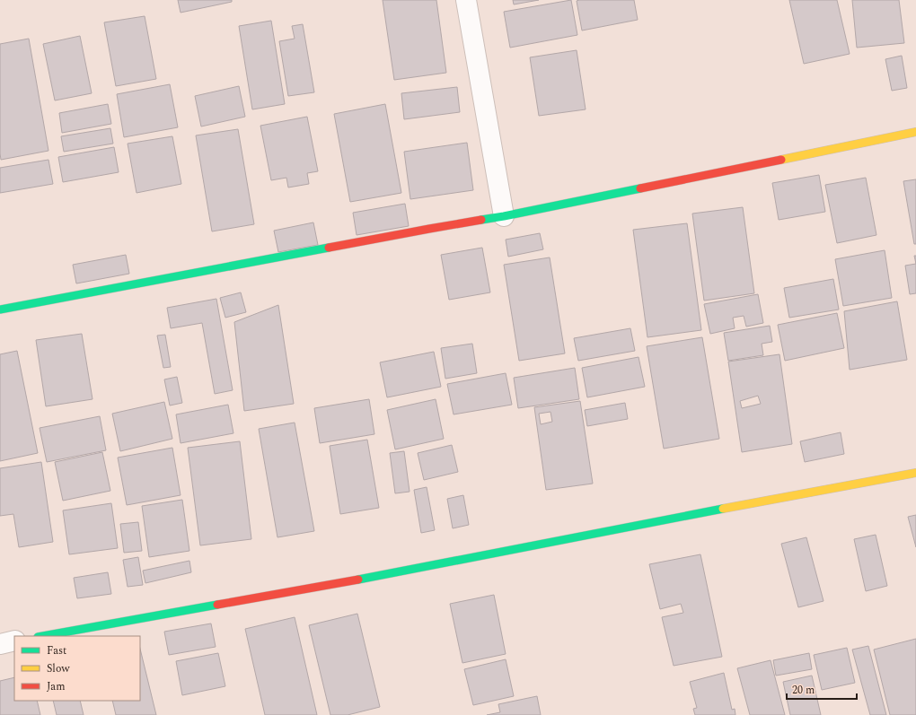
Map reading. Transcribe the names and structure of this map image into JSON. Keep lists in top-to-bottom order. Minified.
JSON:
{"legend":["Fast","Slow","Jam"],"scale_bar":"20 m"}
